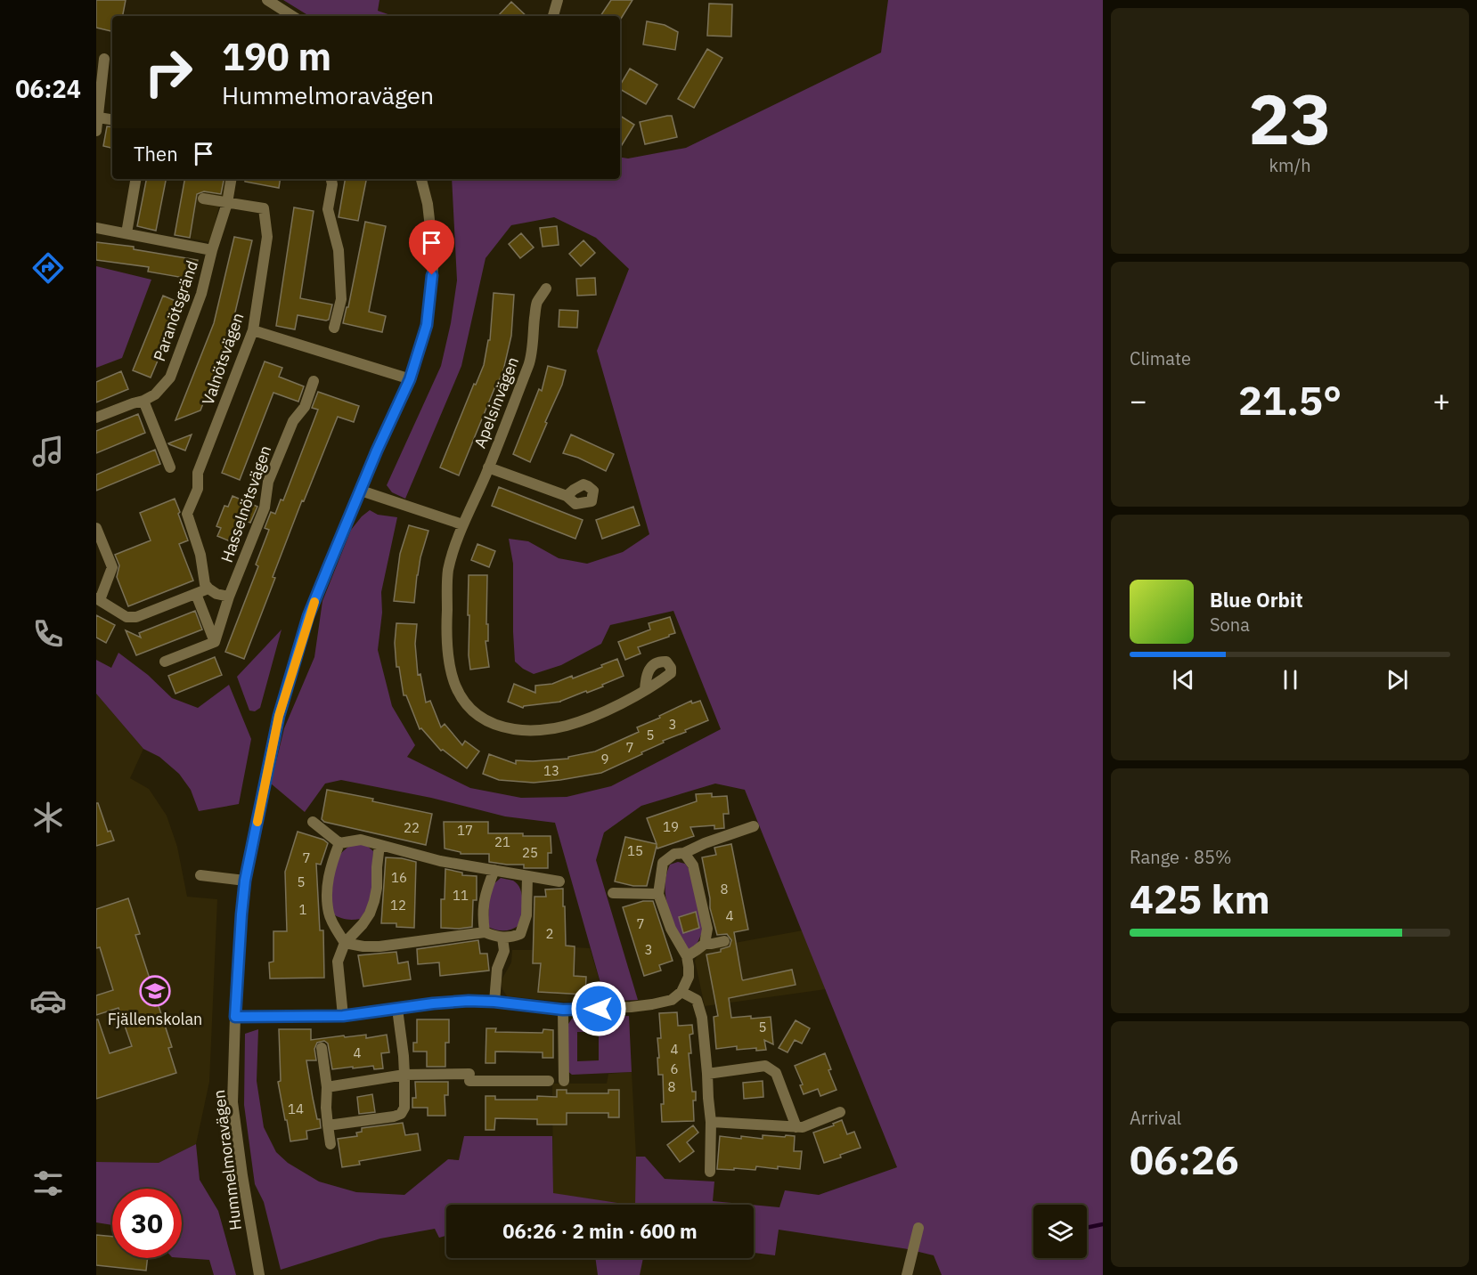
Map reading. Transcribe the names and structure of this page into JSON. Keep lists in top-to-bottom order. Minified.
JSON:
{"streets":{"street":["Paranötsgränd","Valnötsvägen","Apelsinvägen","Hasselnötsvägen","Hummelmoravägen"]},"crossings":[["Paranötsgränd","Valnötsvägen"]],"places":{"school or university":["Fjällenskolan"]},"house_numbers":["3","5","7","9","13","19","22","17","21","15","25","7","16","5","8","11","12","1","4","7","2","3","5","4","4","6","8","14"],"page":{"tabs":"06:24","tile":[["23","km/h"],"Climate",["Range · 85%","425 km"],["Arrival","06:26"]],"turn":["190 m","Hummelmoravägen"],"then":"Then","heat":["−","21.5°","+"],"song":["Blue Orbit","Sona"],"limit":"30","trip":"06:26 · 2 min · 600 m"}}
